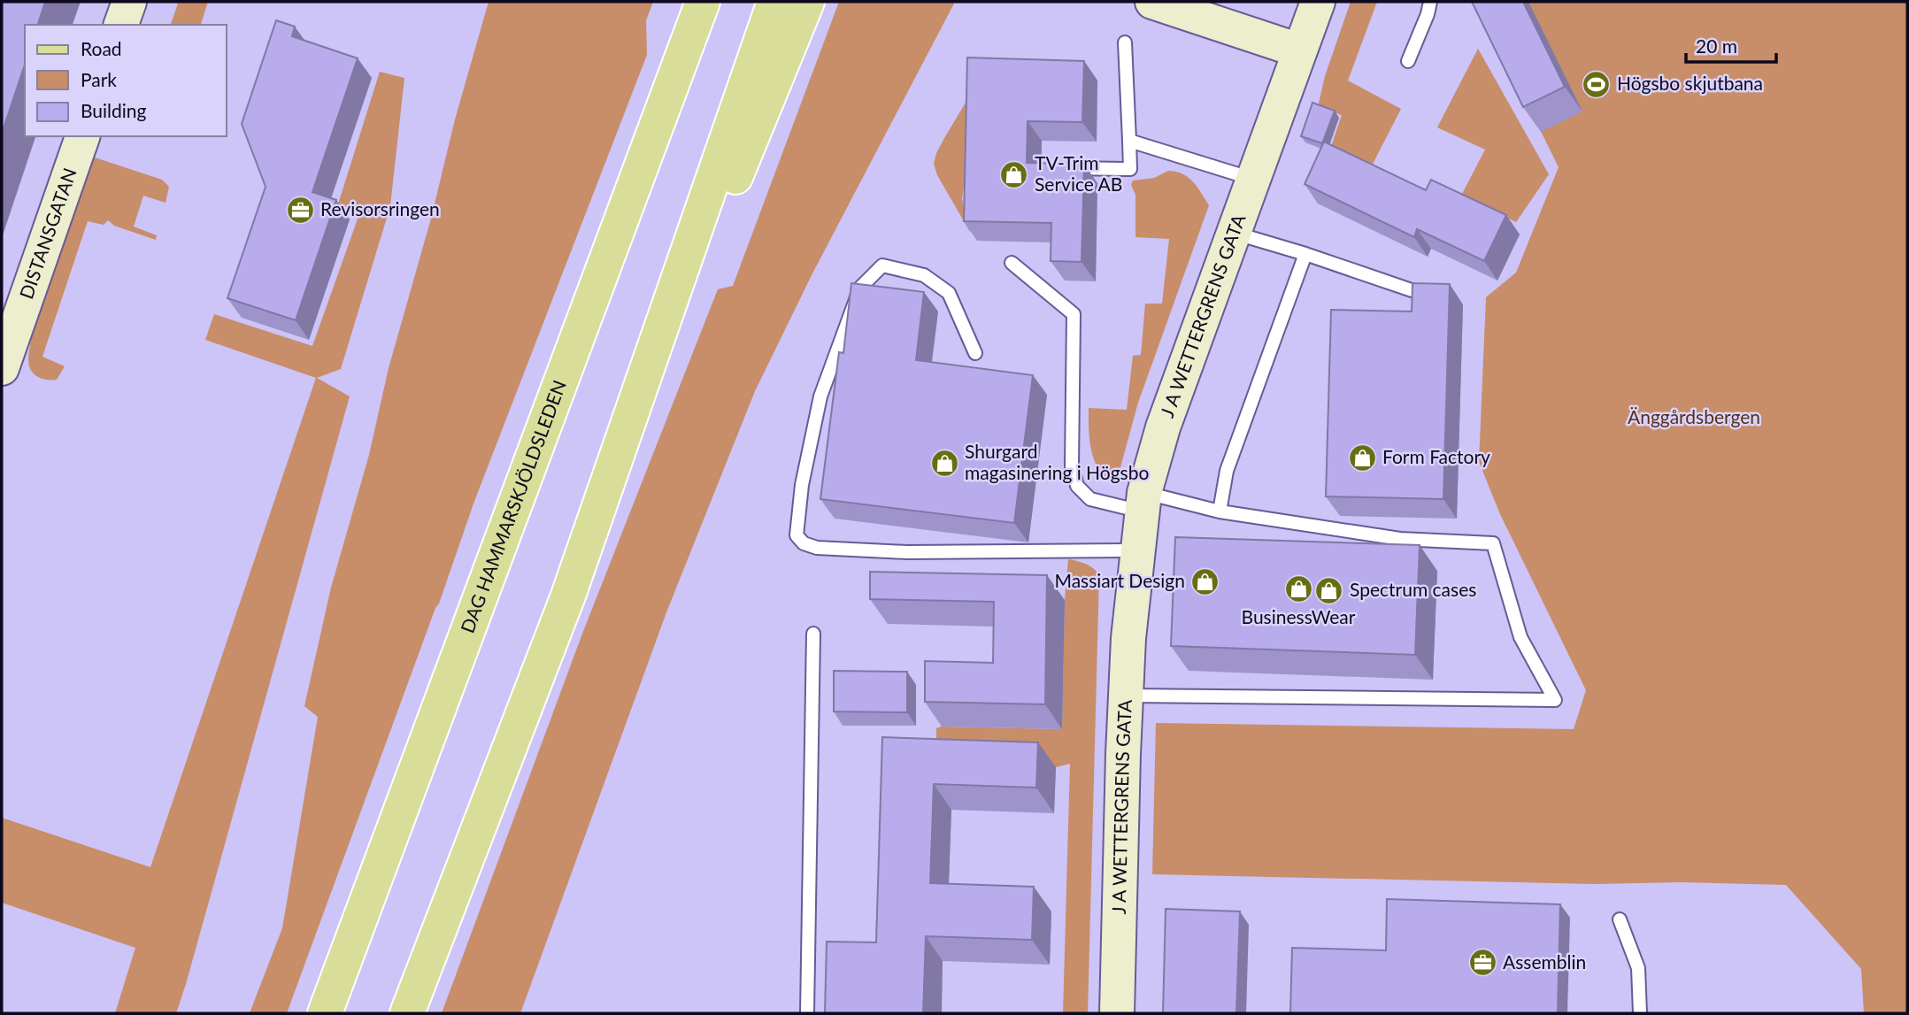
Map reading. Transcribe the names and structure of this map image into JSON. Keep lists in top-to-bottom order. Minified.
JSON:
{"streets":{"main road":["DAG HAMMARSKJÖLDSLEDEN"],"street":["DISTANSGATAN","J A WETTERGRENS GATA"]},"parks":["Änggårdsbergen"],"places":{"sports":["Högsbo skjutbana"],"shop":["TV-Trim Service AB","Form Factory","Shurgard magasinering i Högsbo","Massiart Design","BusinessWear","Spectrum cases"],"office":["Revisorsringen","Assemblin"]},"legend":["Road","Park","Building"],"scale_bar":"20 m"}
